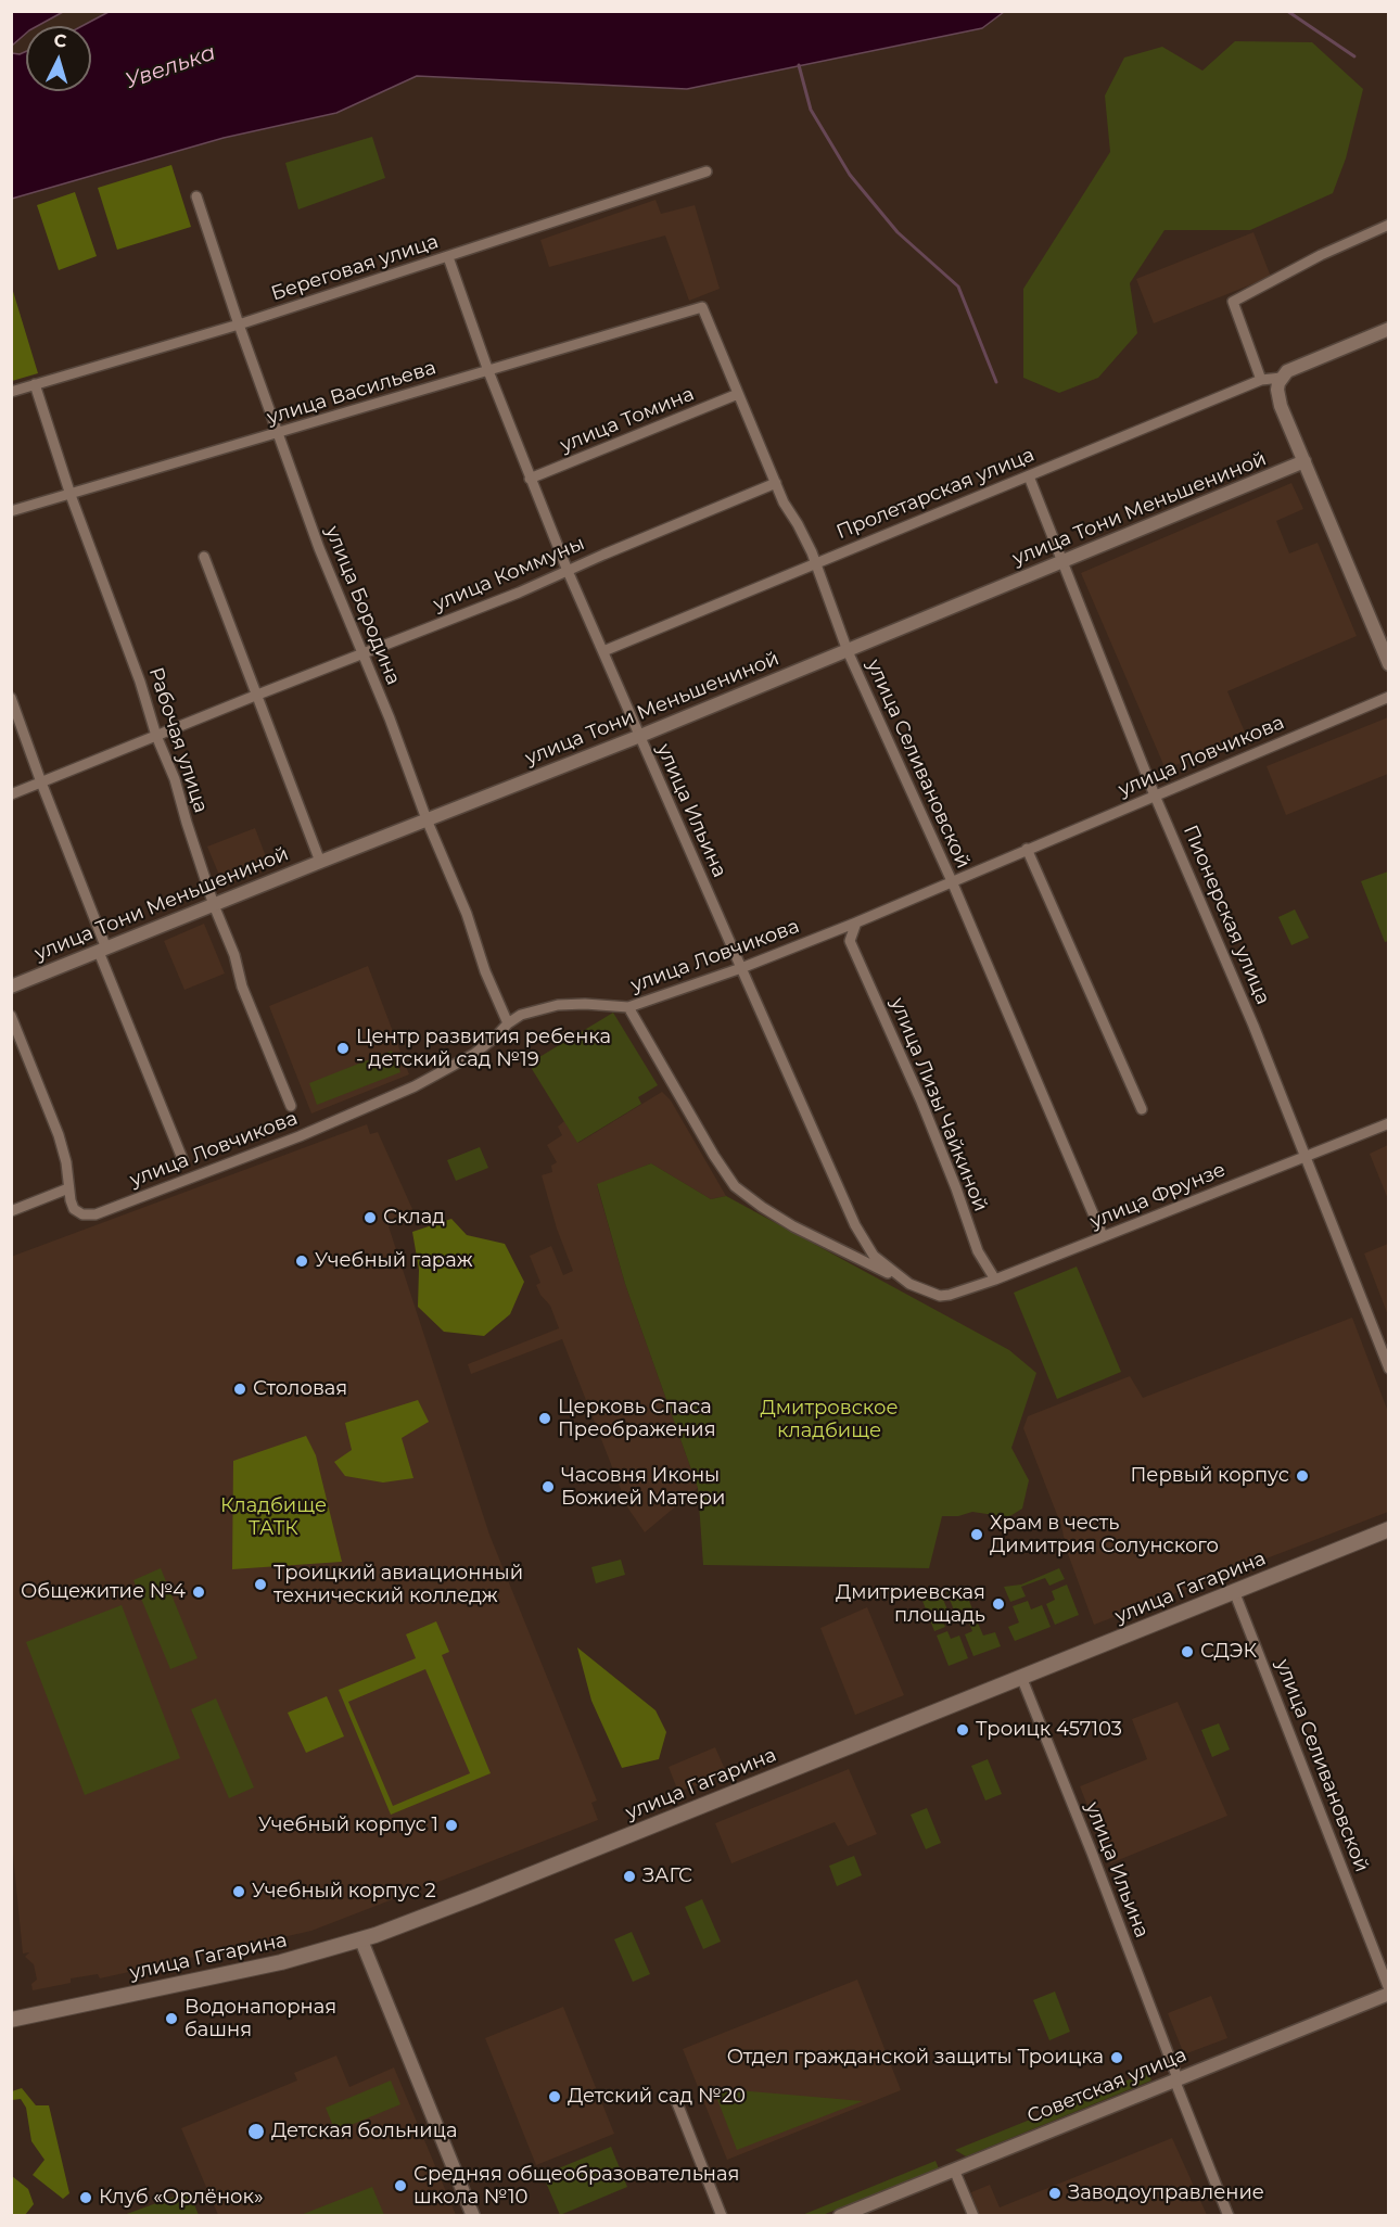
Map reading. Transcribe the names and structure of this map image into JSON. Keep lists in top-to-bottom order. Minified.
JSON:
{"streets":{"main road":["улица Гагарина"],"street":["Береговая улица","улица Васильева","улица Томина","Пролетарская улица","улица Тони Меньшениной","улица Коммуны","улица Бородина","Рабочая улица","улица Ловчикова","улица Селивановской","улица Ильина","Пионерская улица","улица Лизы Чайкиной","улица Фрунзе","Советская улица"]},"crossings":[["Береговая улица","улица Бородина"],["Береговая улица","Рабочая улица"],["Береговая улица","улица Ильина"],["улица Васильева","улица Бородина"],["улица Васильева","Рабочая улица"],["улица Васильева","улица Селивановской"],["улица Васильева","улица Ильина"],["улица Томина","улица Селивановской"],["улица Томина","улица Ильина"],["Пролетарская улица","улица Селивановской"],["Пролетарская улица","улица Ильина"],["Пролетарская улица","Пионерская улица"],["улица Тони Меньшениной","улица Бородина"],["улица Тони Меньшениной","Рабочая улица"],["улица Тони Меньшениной","улица Селивановской"],["улица Тони Меньшениной","улица Ильина"],["улица Тони Меньшениной","Пионерская улица"],["улица Коммуны","улица Бородина"],["улица Коммуны","Рабочая улица"],["улица Коммуны","улица Селивановской"],["улица Коммуны","улица Ильина"],["улица Бородина","улица Ловчикова"],["улица Ловчикова","улица Селивановской"],["улица Ловчикова","улица Ильина"],["улица Ловчикова","Пионерская улица"],["улица Селивановской","улица Фрунзе"],["улица Селивановской","улица Гагарина"],["улица Ильина","улица Фрунзе"],["улица Ильина","улица Гагарина"],["улица Ильина","Советская улица"],["Пионерская улица","улица Фрунзе"],["улица Лизы Чайкиной","улица Фрунзе"]],"water":["Увелька"],"parks":["Дмитровское кладбище","Кладбище ТАТК"],"places":["Центр развития ребенка - детский сад №19","Склад","Учебный гараж","Столовая","Церковь Спаса Преображения","Первый корпус","Часовня Иконы Божией Матери","Храм в честь Димитрия Солунского","Троицкий авиационный технический колледж","Общежитие №4","Дмитриевская площадь","СДЭК","Троицк 457103","Учебный корпус 1","ЗАГС","Учебный корпус 2","Водонапорная башня","Отдел гражданской защиты Троицка","Детский сад №20","Детская больница","Средняя общеобразовательная школа №10","Заводоуправление","Клуб «Орлёнок»"],"north":"top"}
